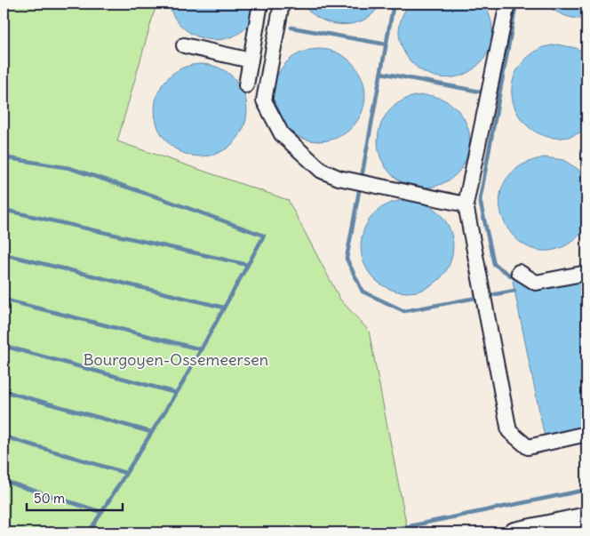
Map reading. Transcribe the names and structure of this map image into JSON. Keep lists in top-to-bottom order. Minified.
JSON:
{"parks":["Bourgoyen-Ossemeersen"],"scale_bar":"50 m"}
